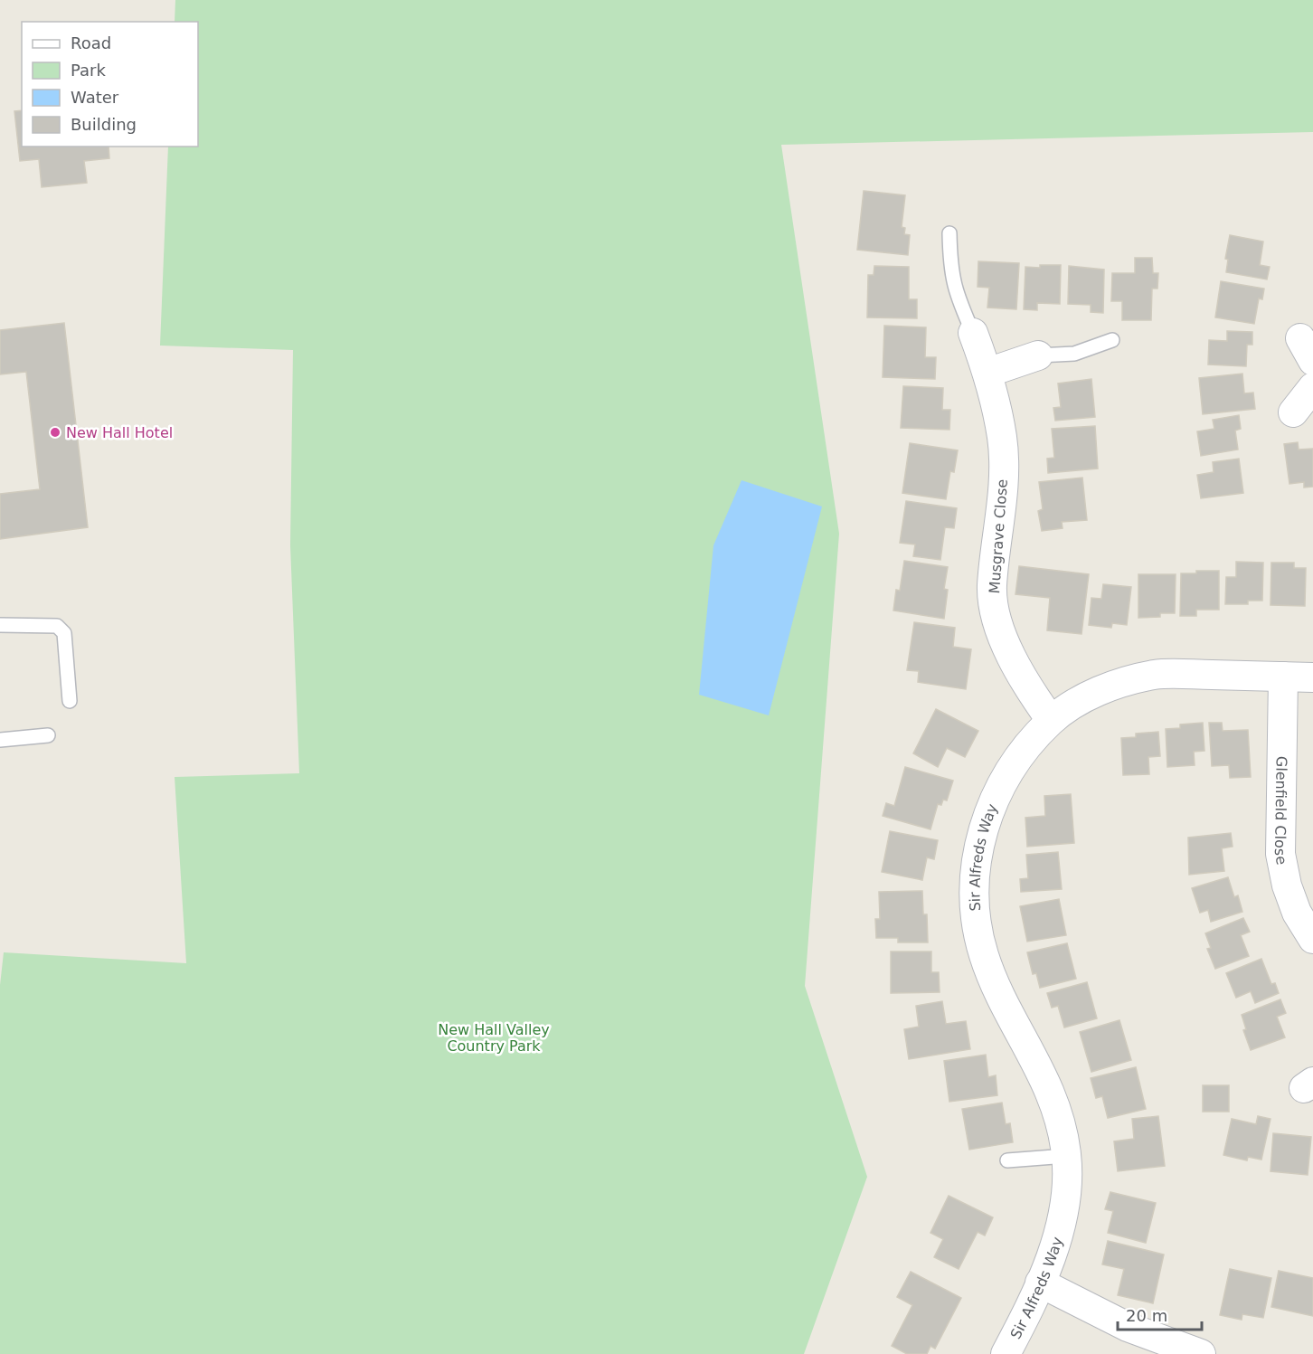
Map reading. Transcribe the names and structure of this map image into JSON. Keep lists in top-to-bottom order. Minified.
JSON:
{"streets":{"street":["Musgrave Close","Glenfield Close","Sir Alfreds Way"]},"crossings":[["Musgrave Close","Sir Alfreds Way"],["Glenfield Close","Sir Alfreds Way"]],"parks":["New Hall Valley Country Park"],"places":["New Hall Hotel"],"legend":["Road","Park","Water","Building"],"scale_bar":"20 m"}
